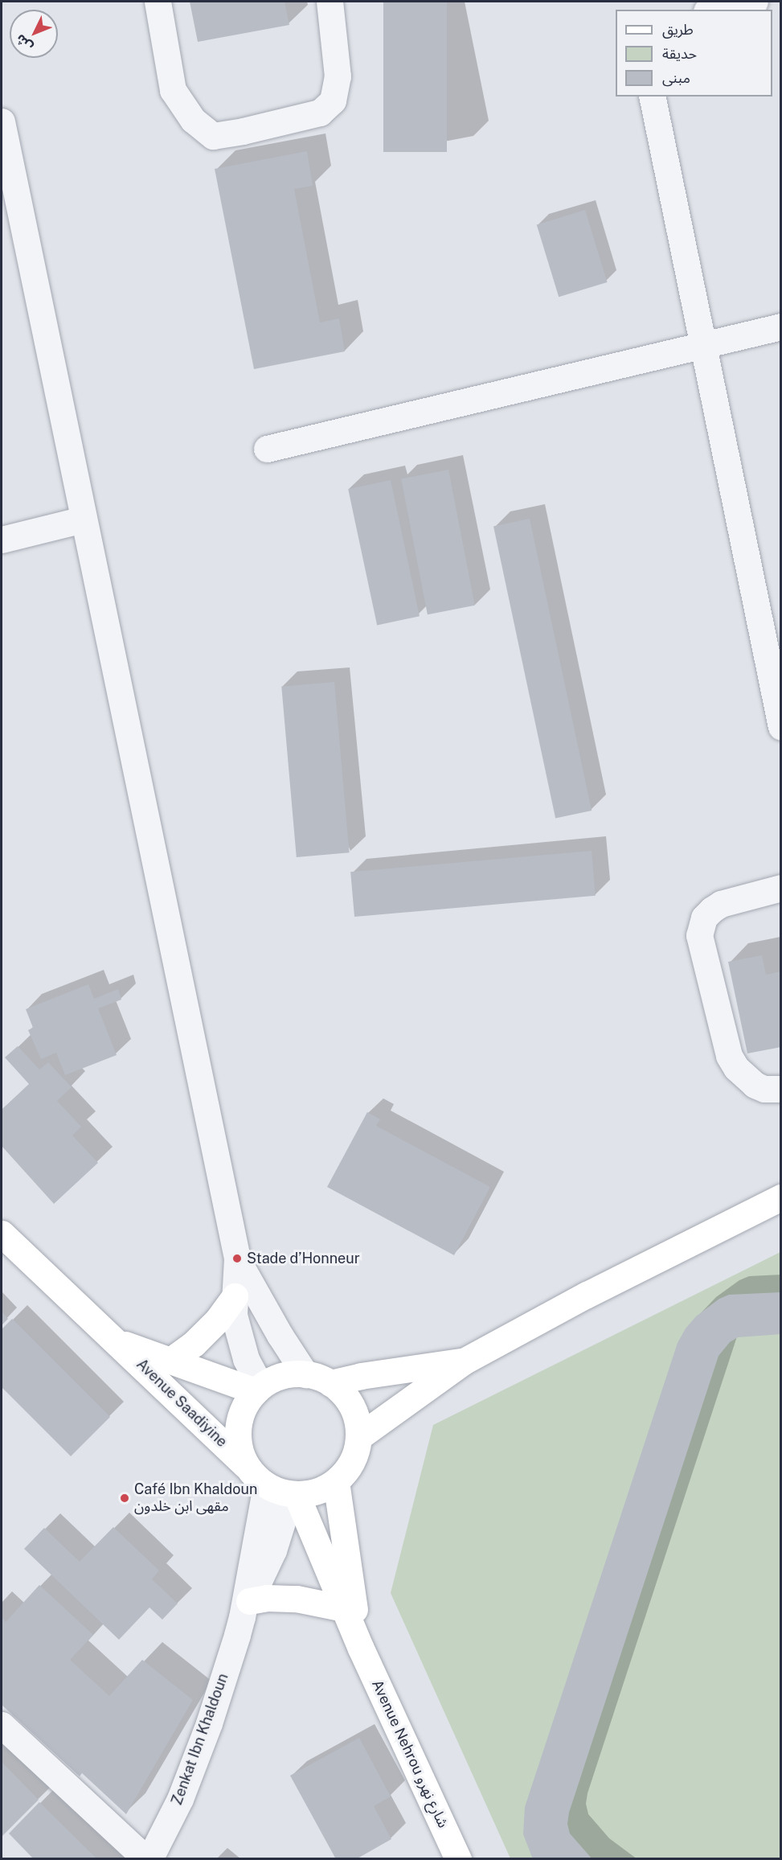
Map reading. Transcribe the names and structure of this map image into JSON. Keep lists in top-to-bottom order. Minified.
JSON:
{"streets":{"main road":["Avenue Saadiyine","Avenue Nehrou شارع نهرو"],"street":["Zenkat Ibn Khaldoun"]},"crossings":[["Avenue Saadiyine","Zenkat Ibn Khaldoun"],["Avenue Saadiyine","Avenue Nehrou شارع نهرو"],["Zenkat Ibn Khaldoun","Avenue Nehrou شارع نهرو"]],"places":["Stade d’Honneur","Café Ibn Khaldoun مقهى ابن خلدون"],"legend":["طريق","حديقة","مبنى"],"north":"bottom left"}
